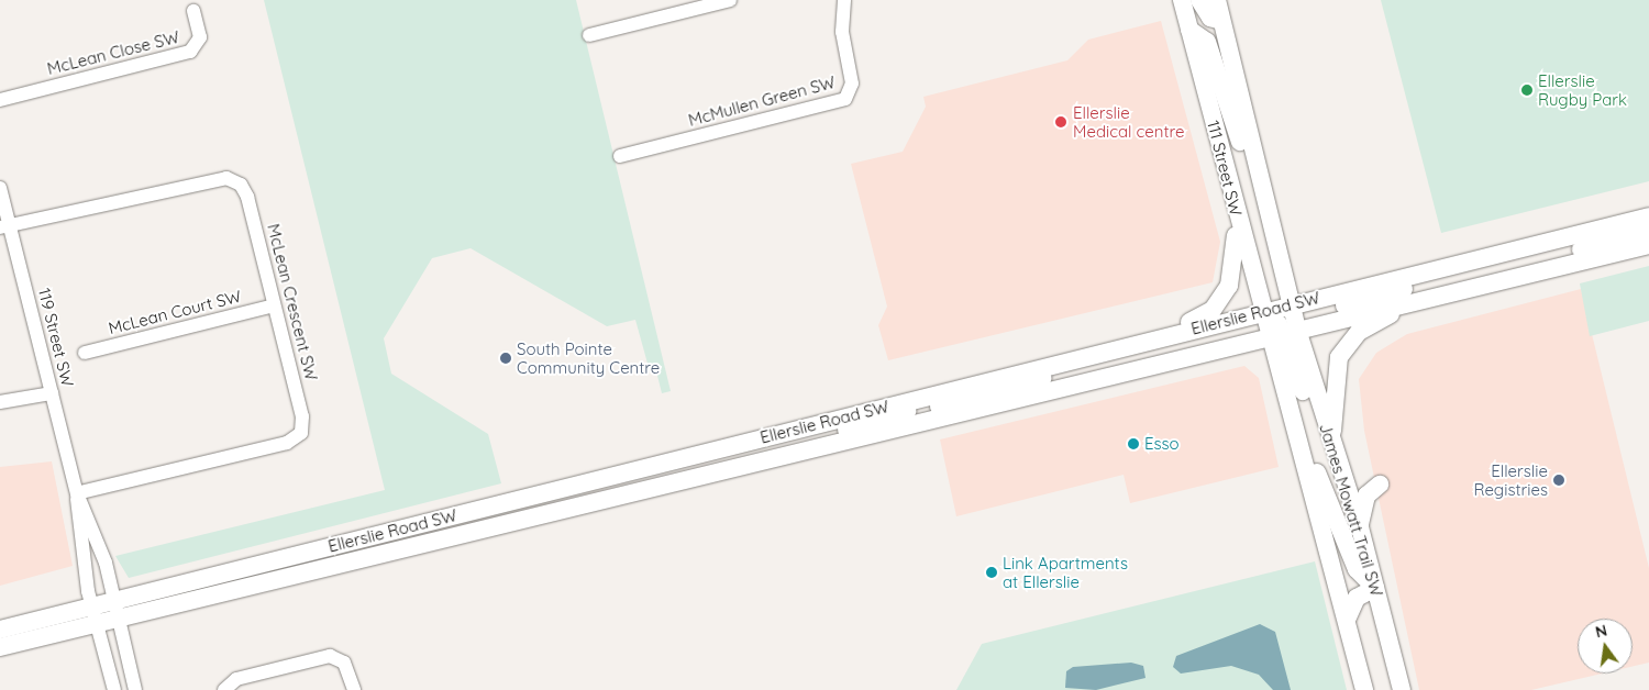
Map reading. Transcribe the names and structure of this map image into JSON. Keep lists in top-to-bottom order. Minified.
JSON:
{"streets":{"main road":["111 Street SW","Ellerslie Road SW","James Mowatt Trail SW"],"street":["McLean Close SW","McMullen Green SW","McLean Crescent SW","McLean Court SW","119 Street SW"]},"crossings":[["111 Street SW","Ellerslie Road SW"],["111 Street SW","James Mowatt Trail SW"],["McLean Crescent SW","McLean Court SW"],["McLean Crescent SW","119 Street SW"],["Ellerslie Road SW","119 Street SW"],["Ellerslie Road SW","James Mowatt Trail SW"]],"places":["Ellerslie Rugby Park","Ellerslie Medical centre","South Pointe Community Centre","Esso","Ellerslie Registries","Link Apartments at Ellerslie"],"north":"top"}
